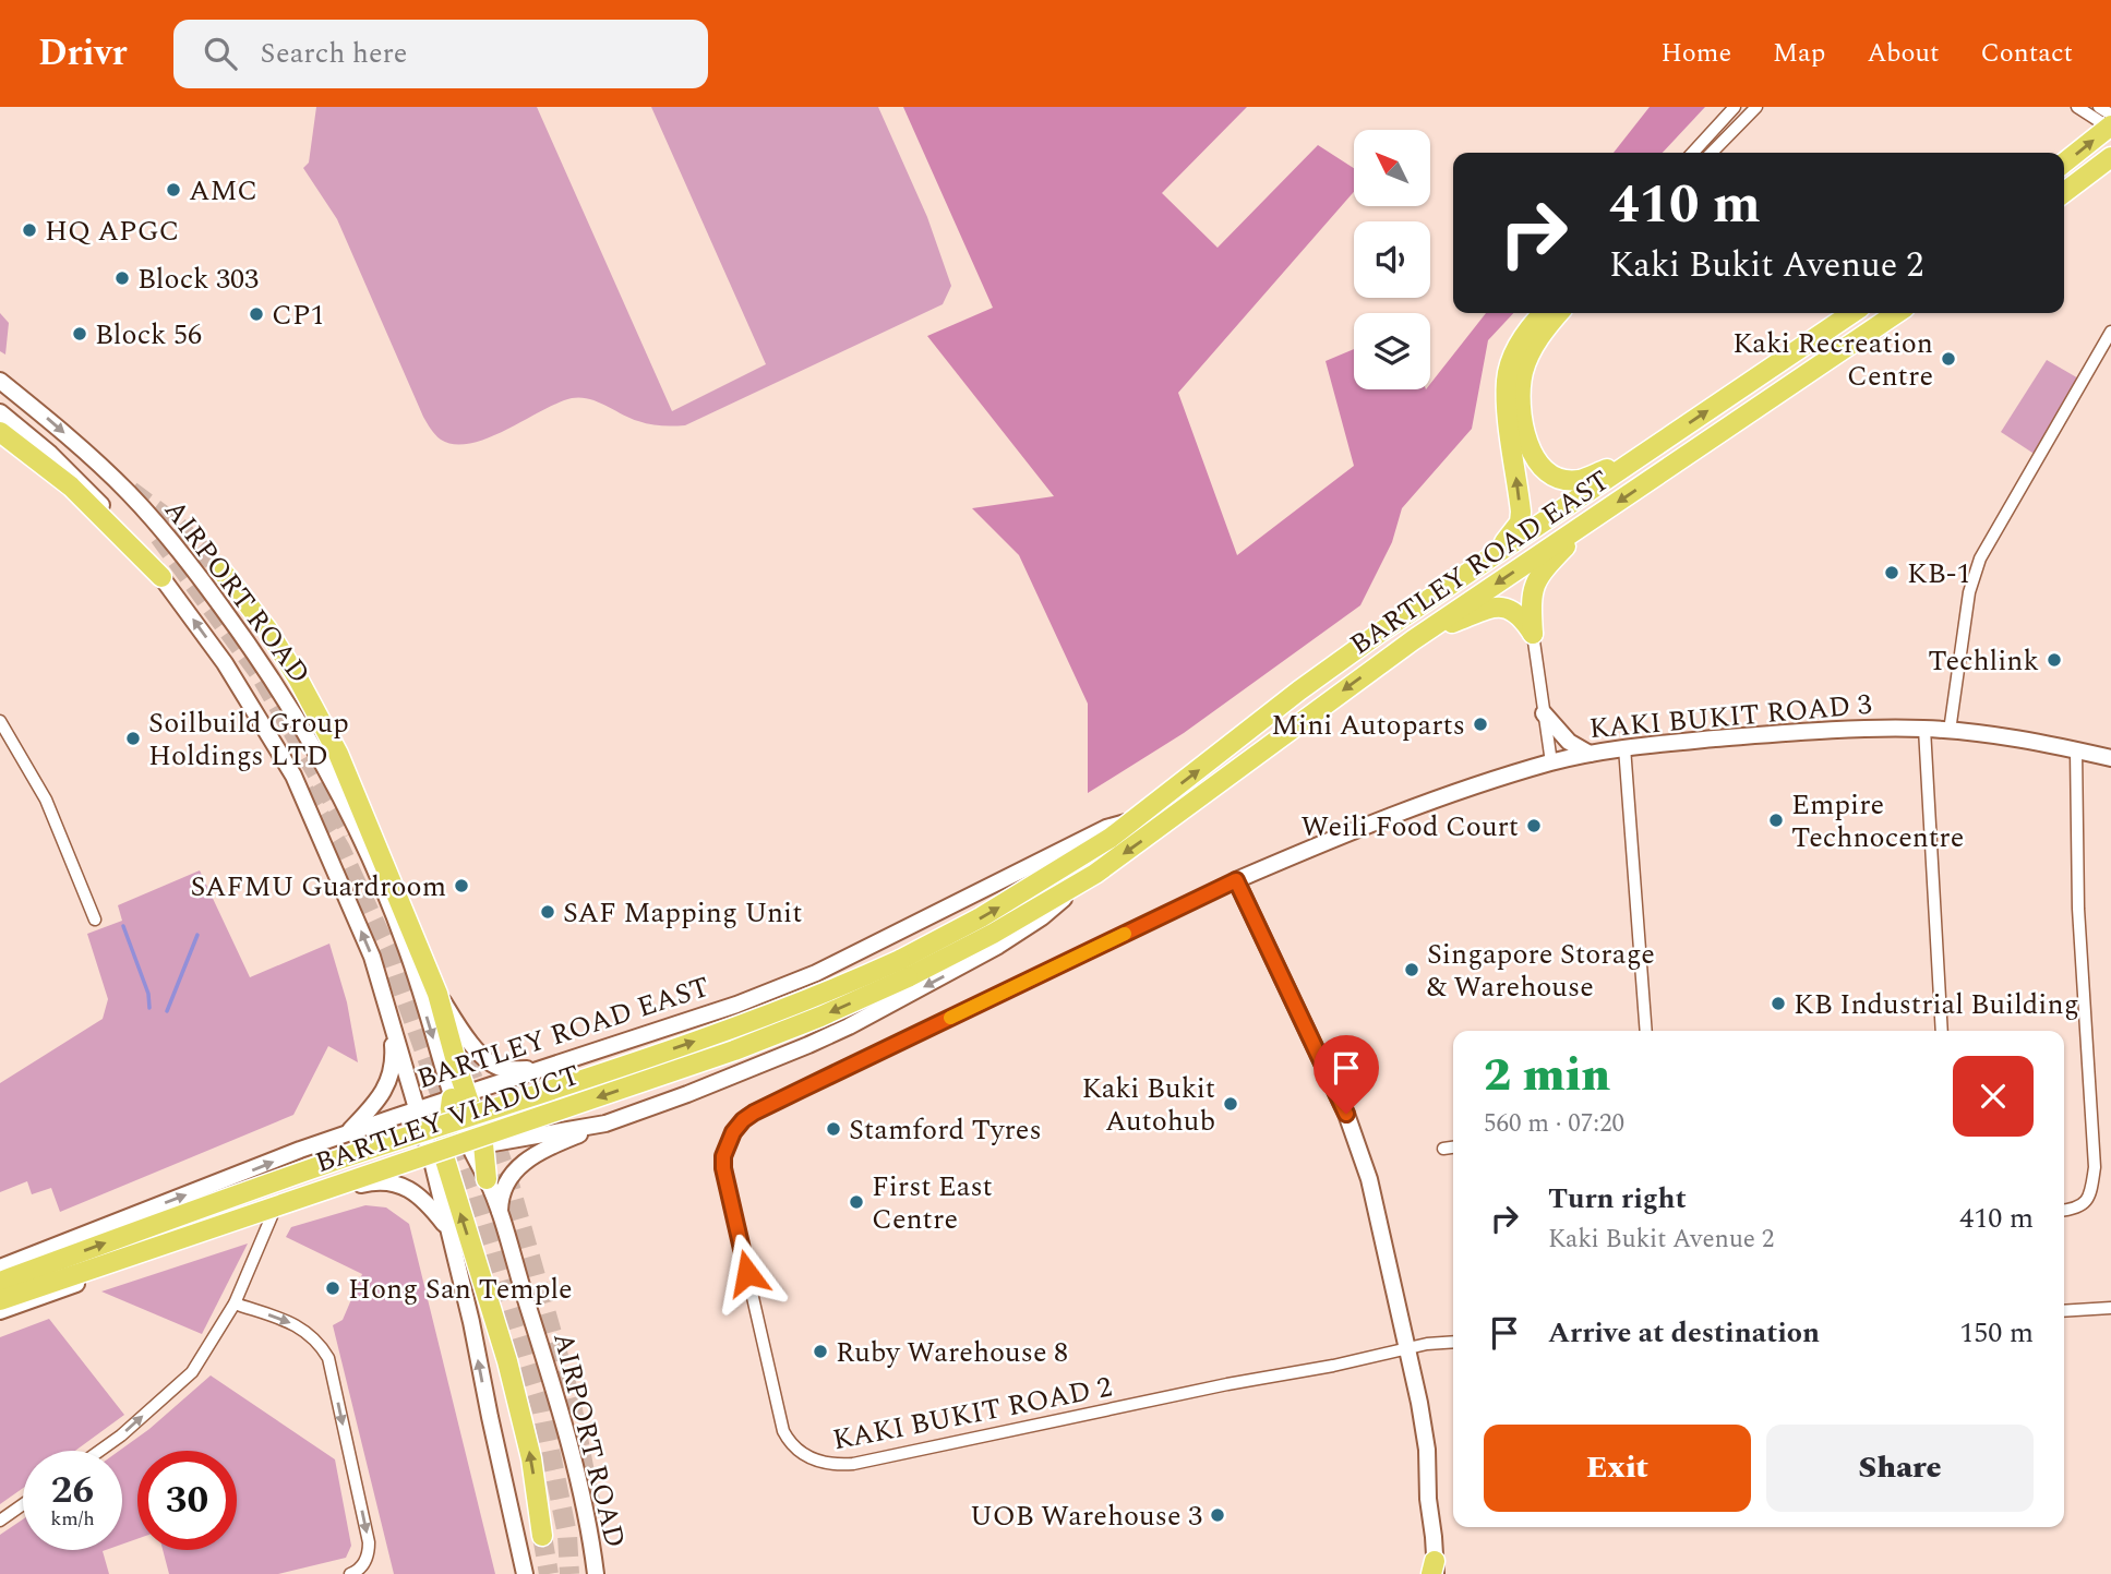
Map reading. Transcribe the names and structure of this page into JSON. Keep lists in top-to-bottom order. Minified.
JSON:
{"streets":{"highway":["BARTLEY ROAD EAST","BARTLEY VIADUCT"],"main road":["AIRPORT ROAD","KAKI BUKIT ROAD 3"],"street":["KAKI BUKIT ROAD 2"]},"crossings":[["BARTLEY ROAD EAST","AIRPORT ROAD"],["BARTLEY ROAD EAST","BARTLEY VIADUCT"],["KAKI BUKIT ROAD 3","KAKI BUKIT ROAD 2"]],"places":["AMC","HQ APGC","Block 303","CP1","Block 56","Kaki Recreation Centre","KB-1","Techlink","Mini Autoparts","Soilbuild Group Holdings LTD","Empire Technocentre","Weili Food Court","SAFMU Guardroom","SAF Mapping Unit","Singapore Storage & Warehouse","KB Industrial Building","Kaki Bukit Autohub","Stamford Tyres","First East Centre","Hong San Temple","Ruby Warehouse 8","UOB Warehouse 3"],"north":"top left","page":{"header":"Drivr","search":"Search here","nav":["Home","Map","About","Contact"],"turn":["410 m","Kaki Bukit Avenue 2"],"heading":["2 min","560 m · 07:20"],"list":[{"name":"Turn right","note":"Kaki Bukit Avenue 2","value":"410 m"},{"name":"Arrive at destination","value":"150 m"}],"buttons":["Exit","Share"],"speed":"26 km/h","limit":"30"}}
